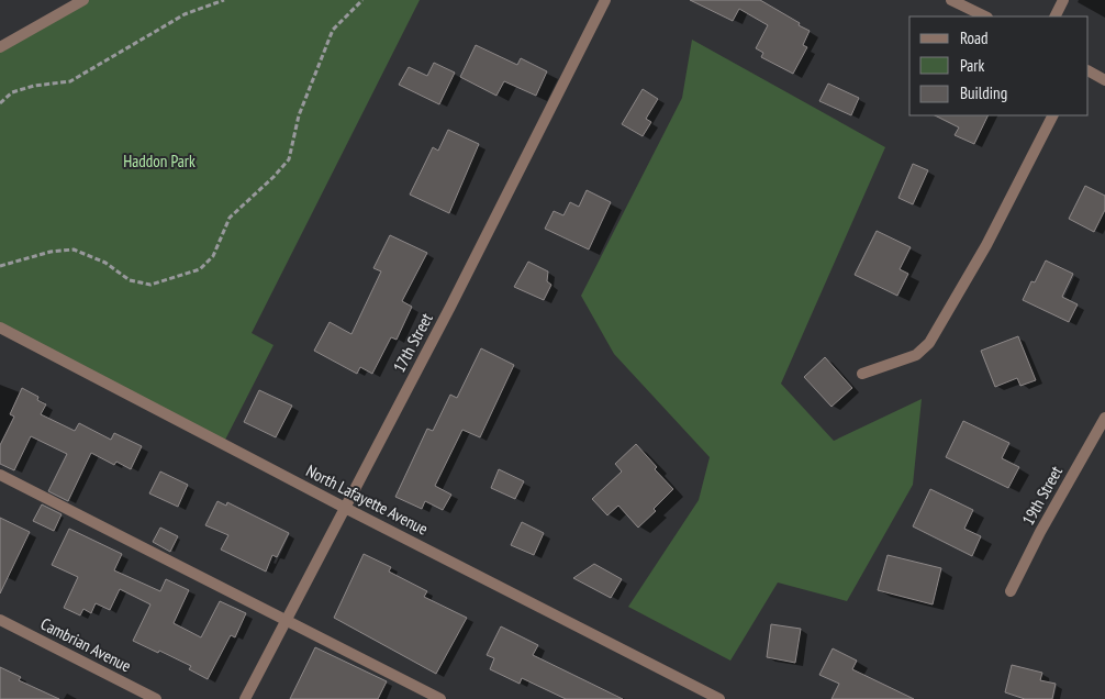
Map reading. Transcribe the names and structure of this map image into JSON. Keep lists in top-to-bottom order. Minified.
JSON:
{"streets":{"street":["17th Street","19th Street","North Lafayette Avenue","Cambrian Avenue"]},"crossings":[["17th Street","North Lafayette Avenue"]],"parks":["Haddon Park"],"legend":["Road","Park","Building"]}
